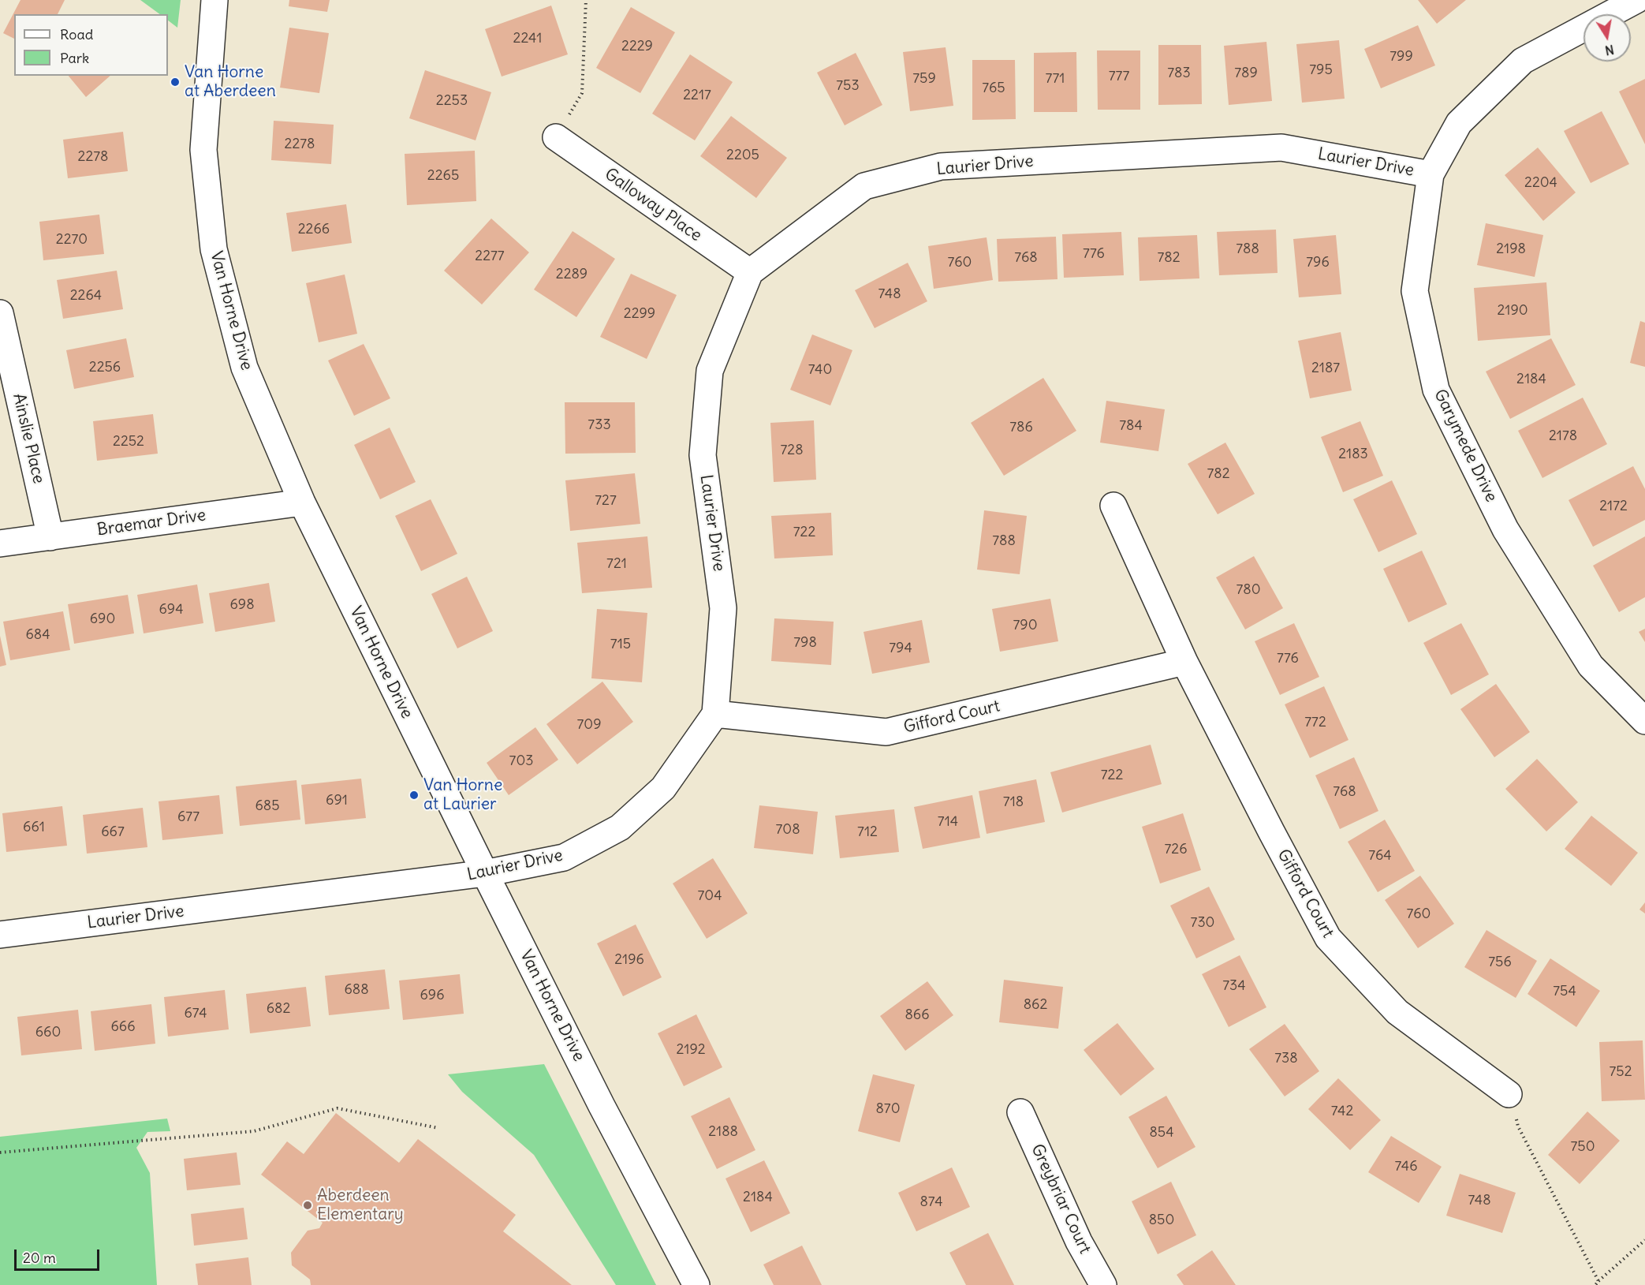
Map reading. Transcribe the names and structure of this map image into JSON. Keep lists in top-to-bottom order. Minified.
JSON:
{"streets":{"street":["Laurier Drive","Galloway Place","Van Horne Drive","Ainslie Place","Garymede Drive","Braemar Drive","Gifford Court","Greybriar Court"]},"crossings":[["Laurier Drive","Galloway Place"],["Laurier Drive","Van Horne Drive"],["Laurier Drive","Garymede Drive"],["Laurier Drive","Gifford Court"],["Van Horne Drive","Braemar Drive"],["Ainslie Place","Braemar Drive"]],"places":["Van Horne at Aberdeen","Van Horne at Laurier","Aberdeen Elementary"],"house_numbers":["2241","2229","799","795","783","789","777","759","771","753","765","2217","2253","2278","2205","2278","2265","2204","2266","2270","788","2198","776","2277","768","782","760","796","2289","748","2264","2190","2299","2256","2187","740","2184","733","784","786","2178","2252","728","2183","782","727","2172","722","788","721","780","698","694","690","790","684","798","715","794","776","772","709","703","722","768","691","718","685","677","714","661","708","667","712","726","764","704","760","730","2196","756","734","688","754","696","862","682","674","866","666","660","2192","738","752","870","742","2188","854","750","746","2184","748","874","850"],"legend":["Road","Park"],"scale_bar":"20 m","north":"bottom"}
